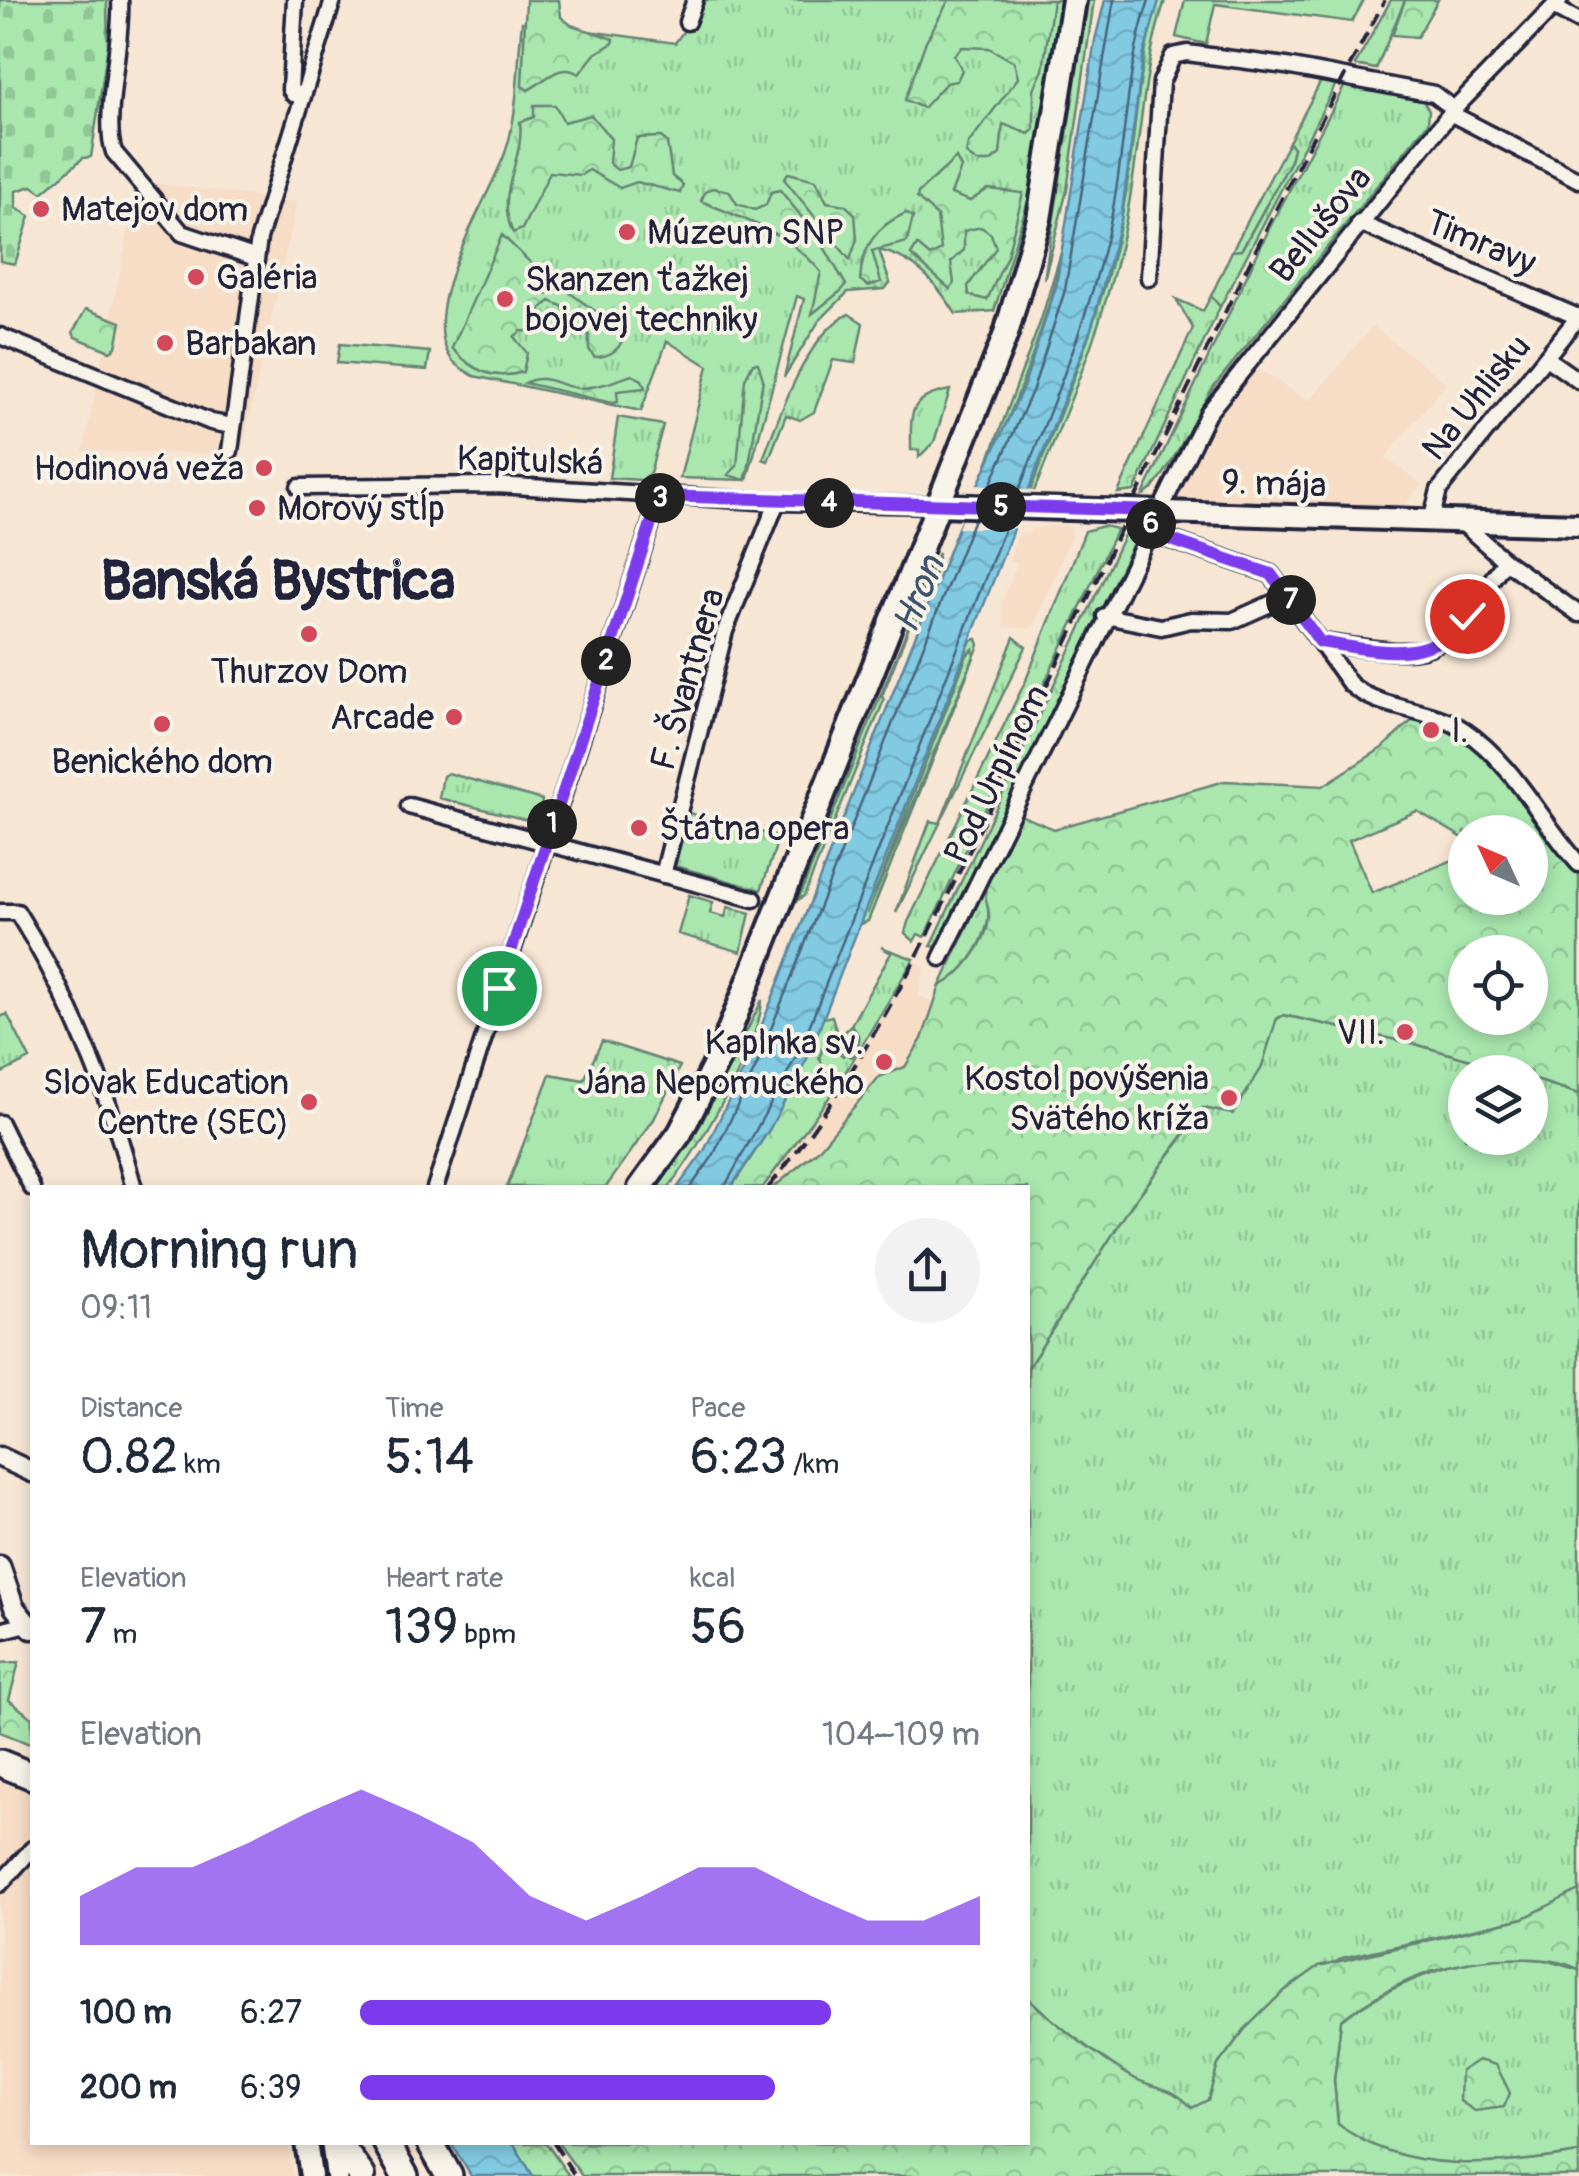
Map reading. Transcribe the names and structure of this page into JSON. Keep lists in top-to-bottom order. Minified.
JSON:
{"streets":{"main road":["9. mája"],"street":["Bellušova","Timravy","Na Uhlisku","Kapitulská","F. Švantnera","Pod Urpínom"]},"crossings":[["Bellušova","Timravy"],["Bellušova","9. mája"],["Bellušova","Pod Urpínom"],["Timravy","Na Uhlisku"],["Na Uhlisku","9. mája"],["Kapitulská","9. mája"],["Kapitulská","F. Švantnera"],["9. mája","Pod Urpínom"]],"districts":["Banská Bystrica"],"water":["Hron"],"places":["Matejov dom","Múzeum SNP","Galéria","Skanzen ťažkej bojovej techniky","Barbakan","Hodinová veža","Morový stĺp","Thurzov Dom","Arcade","Benického dom","I.","Štátna opera","VII.","Kaplnka sv. Jána Nepomuckého","Kostol povýšenia Svätého kríža","Slovak Education Centre (SEC)"],"north":"top left","page":{"pins":["3","4","5","6","7","2","1"],"heading":["Morning run","09:11"],"stats":[["Distance","0.82 km"],["Time","5:14"],["Pace","6:23 /km"],["Elevation","7 m"],["Heart rate","139 bpm"],["kcal","56"]],"chart":["Elevation","104–109 m"],"list":[{"name":"100 m","note":"6:27"},{"name":"200 m","note":"6:39"}]}}
